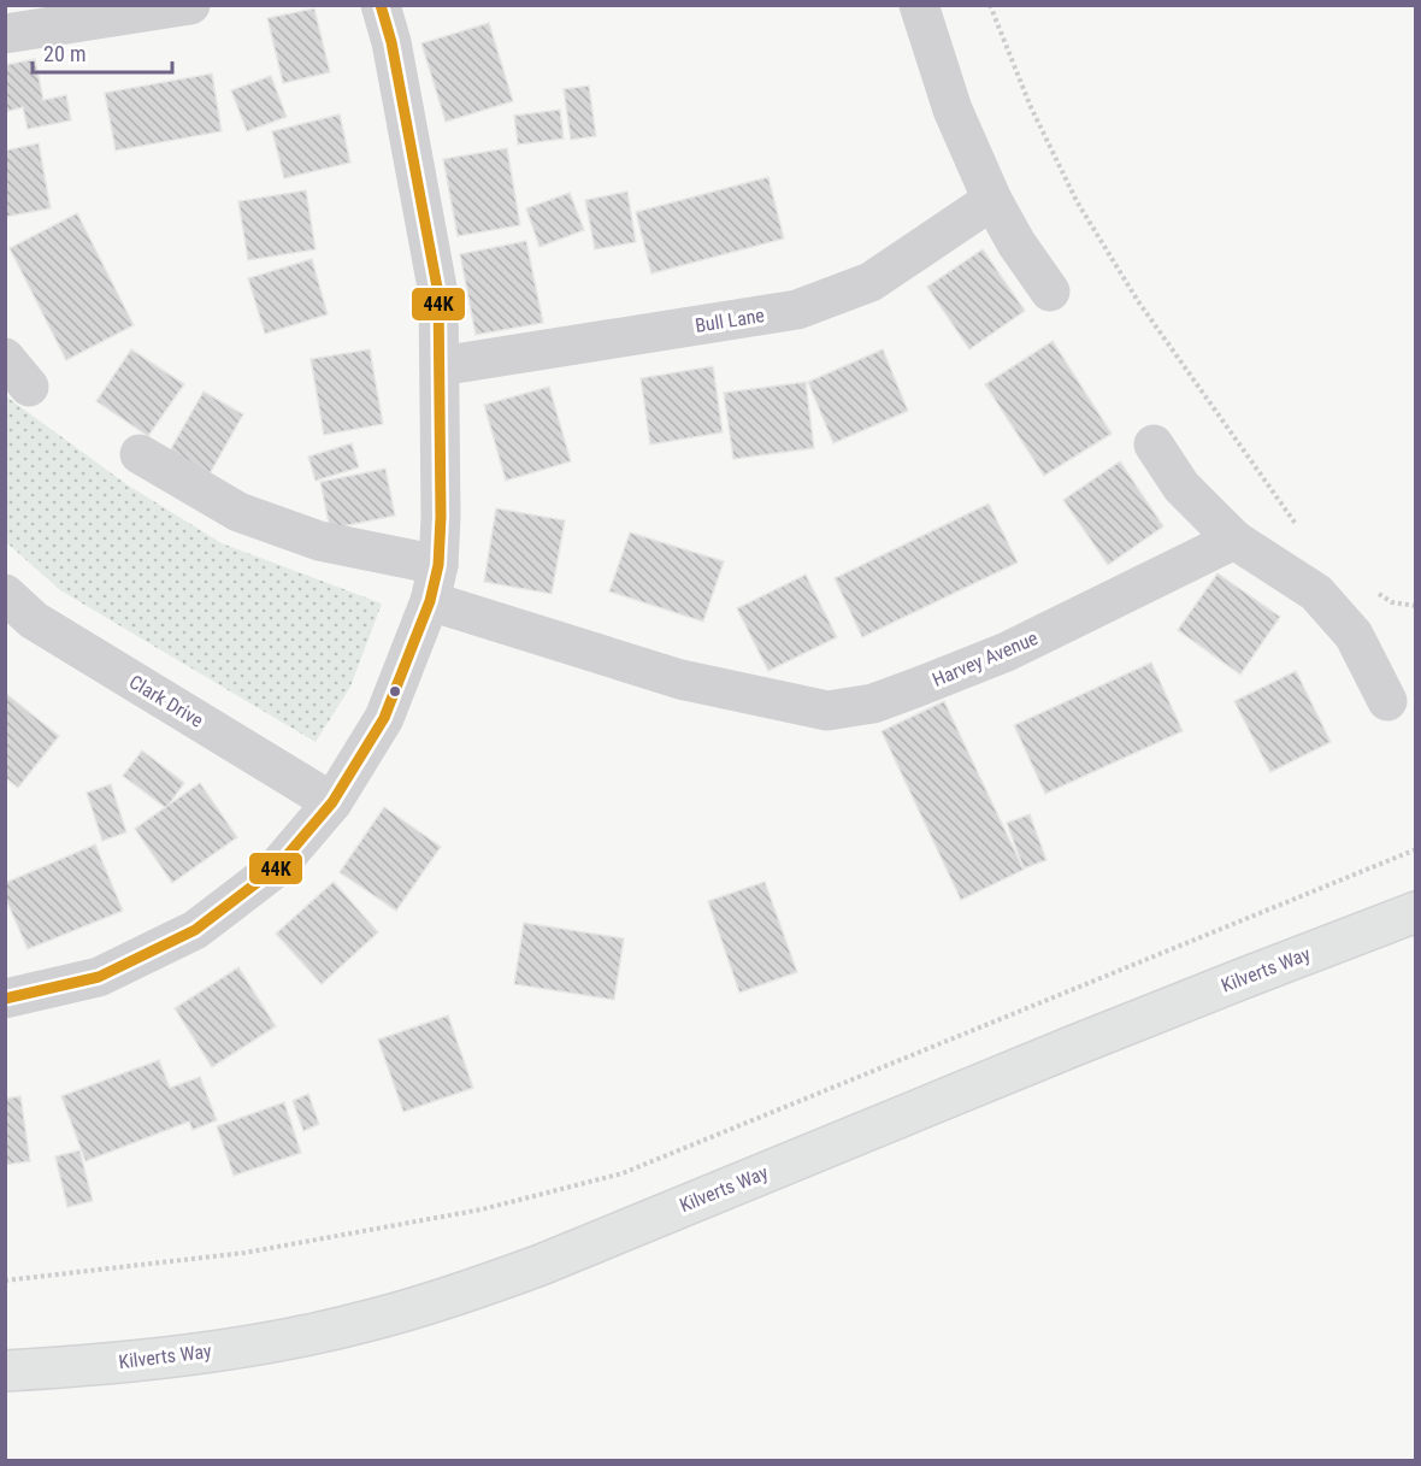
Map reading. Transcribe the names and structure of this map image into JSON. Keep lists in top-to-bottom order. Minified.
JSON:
{"streets":{"main road":["Kilverts Way"],"street":["Bull Lane","Harvey Avenue","Clark Drive"]},"lines":["transit line 44K"],"scale_bar":"20 m"}
